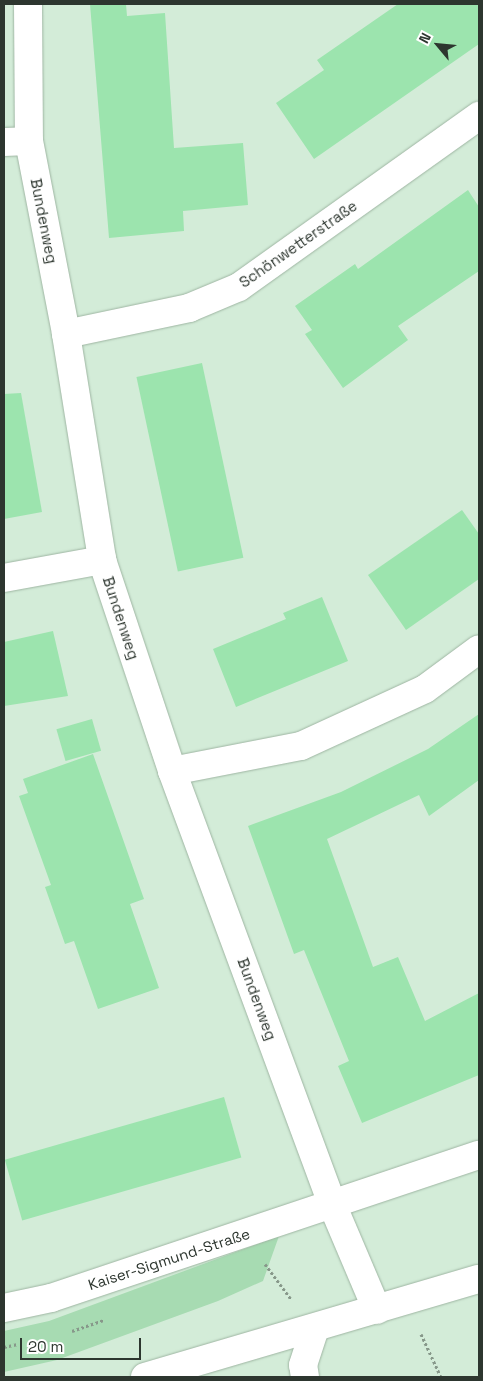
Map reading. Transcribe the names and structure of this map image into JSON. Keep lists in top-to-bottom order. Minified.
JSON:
{"streets":{"street":["Bundenweg","Schönwetterstraße","Kaiser-Sigmund-Straße"]},"crossings":[["Bundenweg","Schönwetterstraße"],["Bundenweg","Kaiser-Sigmund-Straße"]],"scale_bar":"20 m","north":"top left"}
